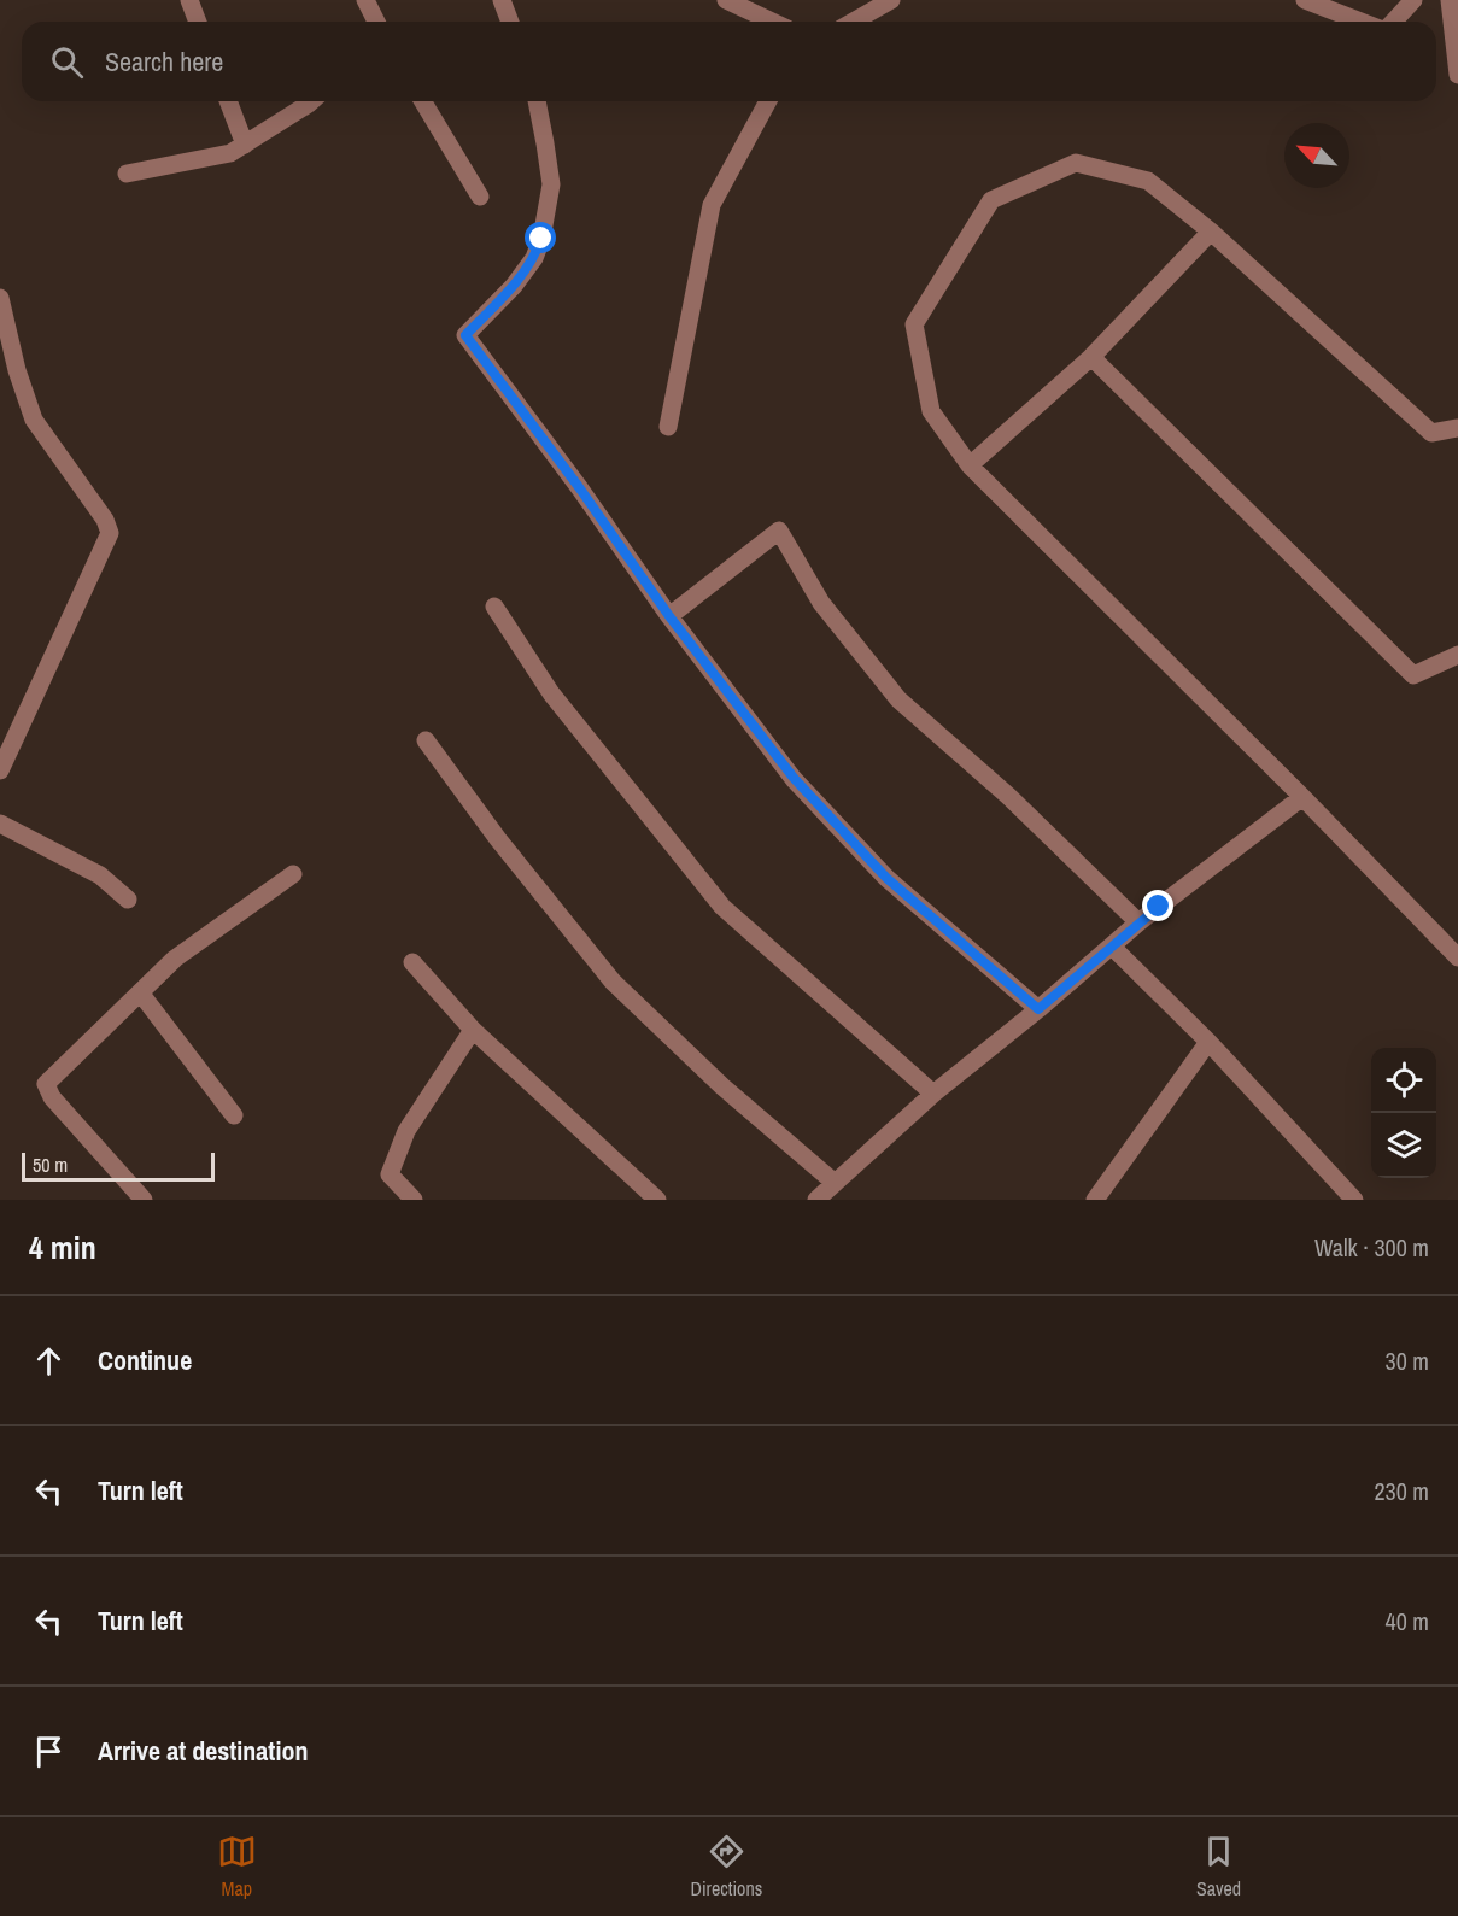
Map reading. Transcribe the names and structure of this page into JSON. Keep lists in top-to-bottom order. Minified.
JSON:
{"scale_bar":"50 m","north":"top left","page":{"search":"Search here","scale":"50 m","heading":["4 min","Walk · 300 m"],"list":[["Continue","30 m"],["Turn left","230 m"],["Turn left","40 m"],"Arrive at destination"],"nav":["Map","Directions","Saved"]}}
